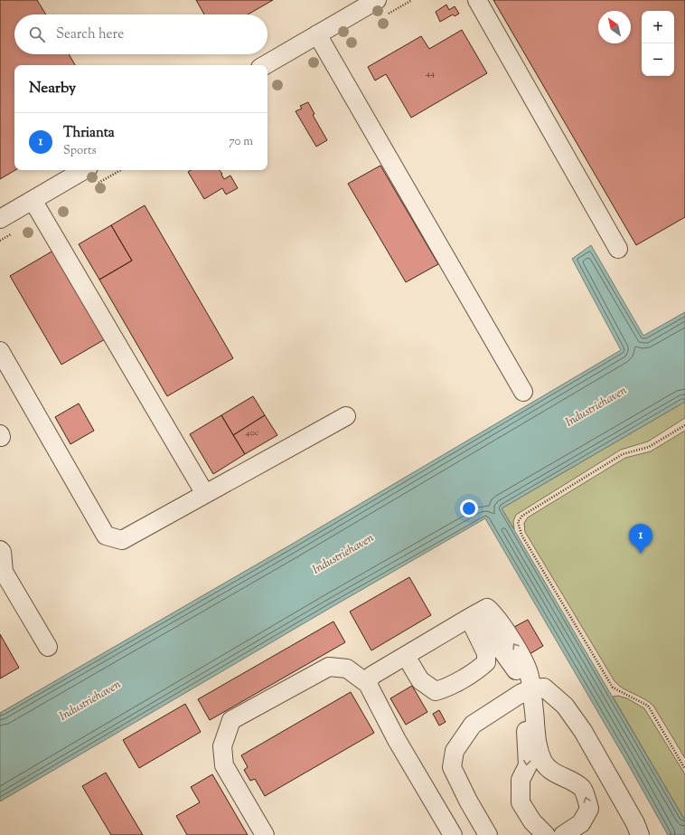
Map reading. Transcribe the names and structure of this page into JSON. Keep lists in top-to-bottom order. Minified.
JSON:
{"water":["Industriehaven"],"house_numbers":["44","40c"],"north":"top left","page":{"map_buttons":["+","−"],"search":"Search here","heading":"Nearby","list":[{"mark":"1","name":"Thrianta","note":"Sports","value":"70 m"}],"pins":"1"}}
